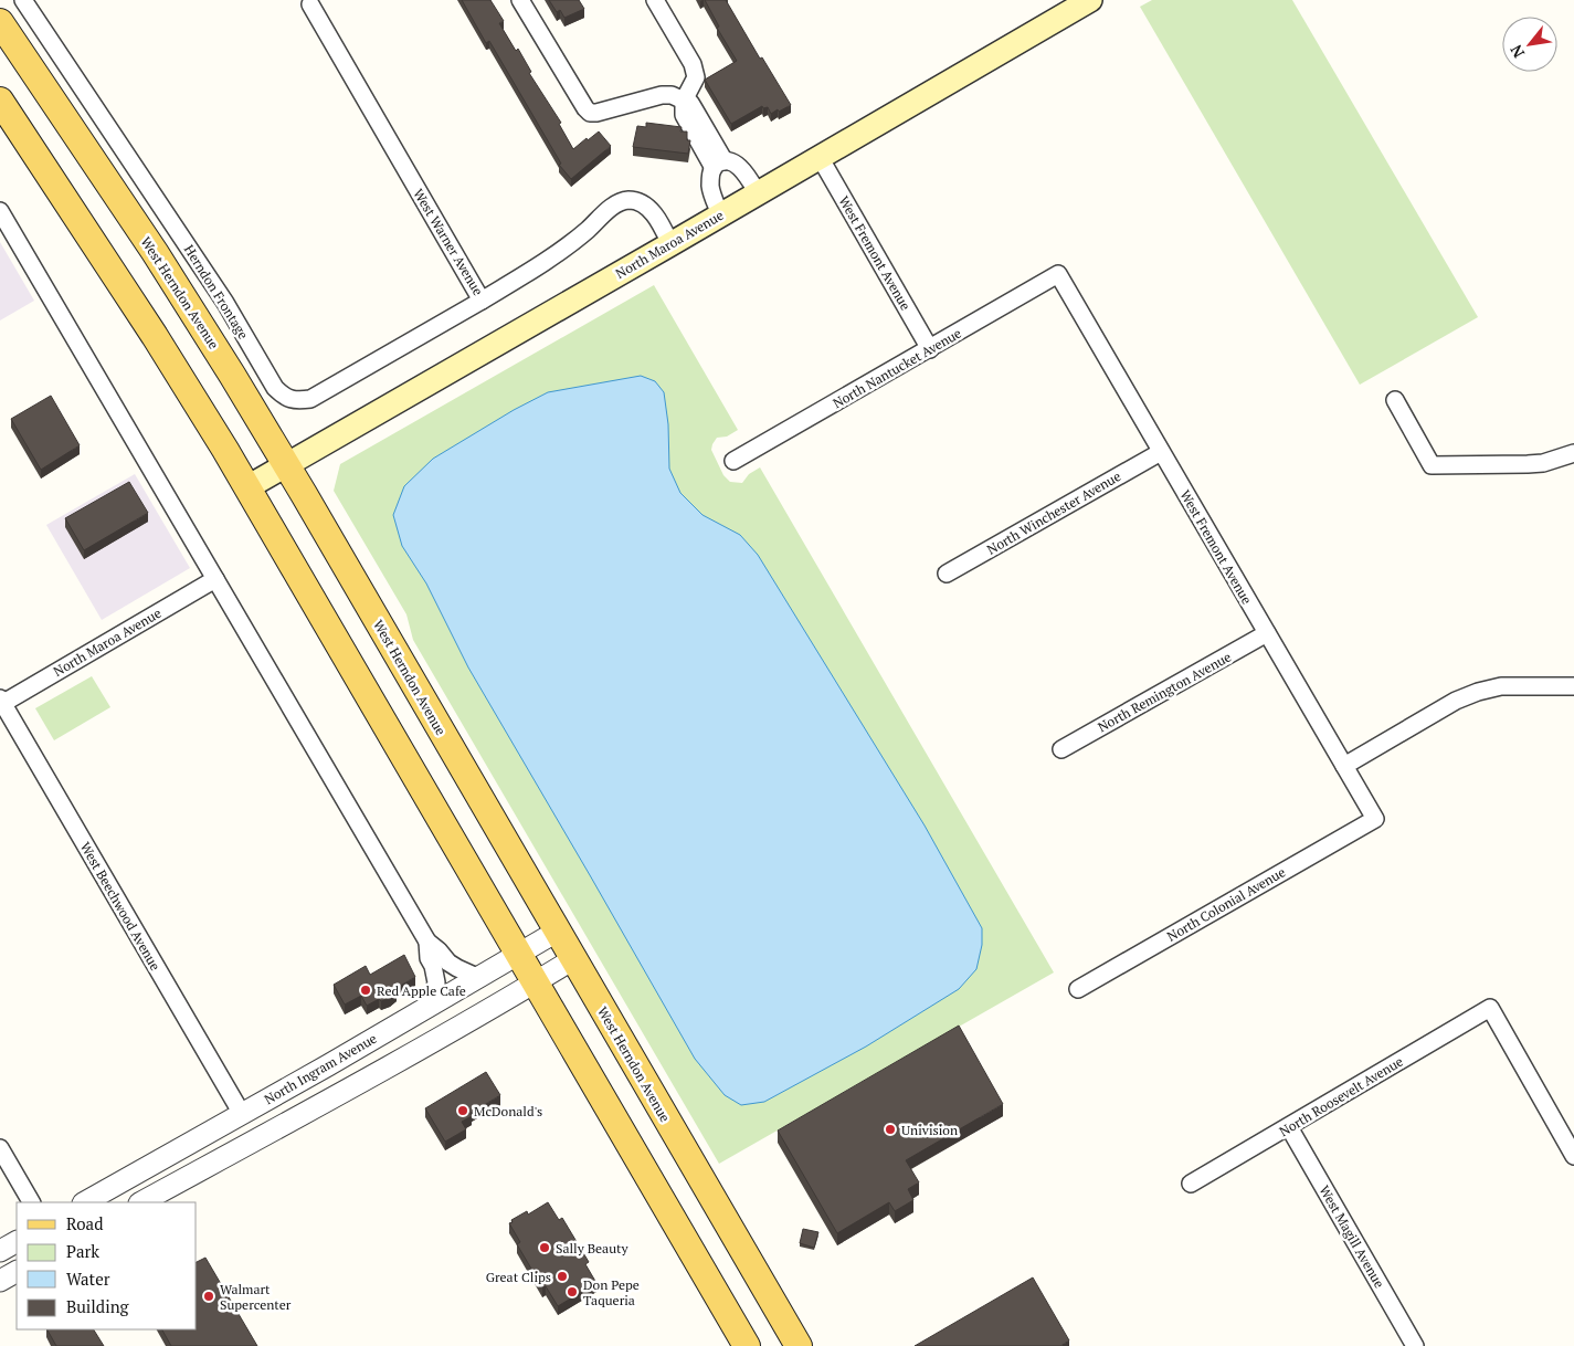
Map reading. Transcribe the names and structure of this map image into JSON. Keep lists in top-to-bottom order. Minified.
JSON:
{"streets":{"main road":["North Maroa Avenue","West Herndon Avenue"],"street":["West Warner Avenue","West Fremont Avenue","Herndon Frontage","North Nantucket Avenue","North Winchester Avenue","North Remington Avenue","North Colonial Avenue","West Beechwood Avenue","North Ingram Avenue","North Roosevelt Avenue","West Magill Avenue"]},"crossings":[["West Warner Avenue","North Maroa Avenue"],["West Warner Avenue","Herndon Frontage"],["North Maroa Avenue","West Fremont Avenue"],["North Maroa Avenue","West Herndon Avenue"],["North Maroa Avenue","West Beechwood Avenue"],["West Fremont Avenue","North Nantucket Avenue"],["West Fremont Avenue","North Winchester Avenue"],["West Fremont Avenue","North Remington Avenue"],["West Fremont Avenue","North Colonial Avenue"],["West Herndon Avenue","North Ingram Avenue"],["West Beechwood Avenue","North Ingram Avenue"],["North Roosevelt Avenue","West Magill Avenue"]],"places":["Red Apple Cafe","McDonald's","Univision","Sally Beauty","Great Clips","Don Pepe Taqueria","Walmart Supercenter"],"legend":["Road","Park","Water","Building"],"north":"bottom left"}
